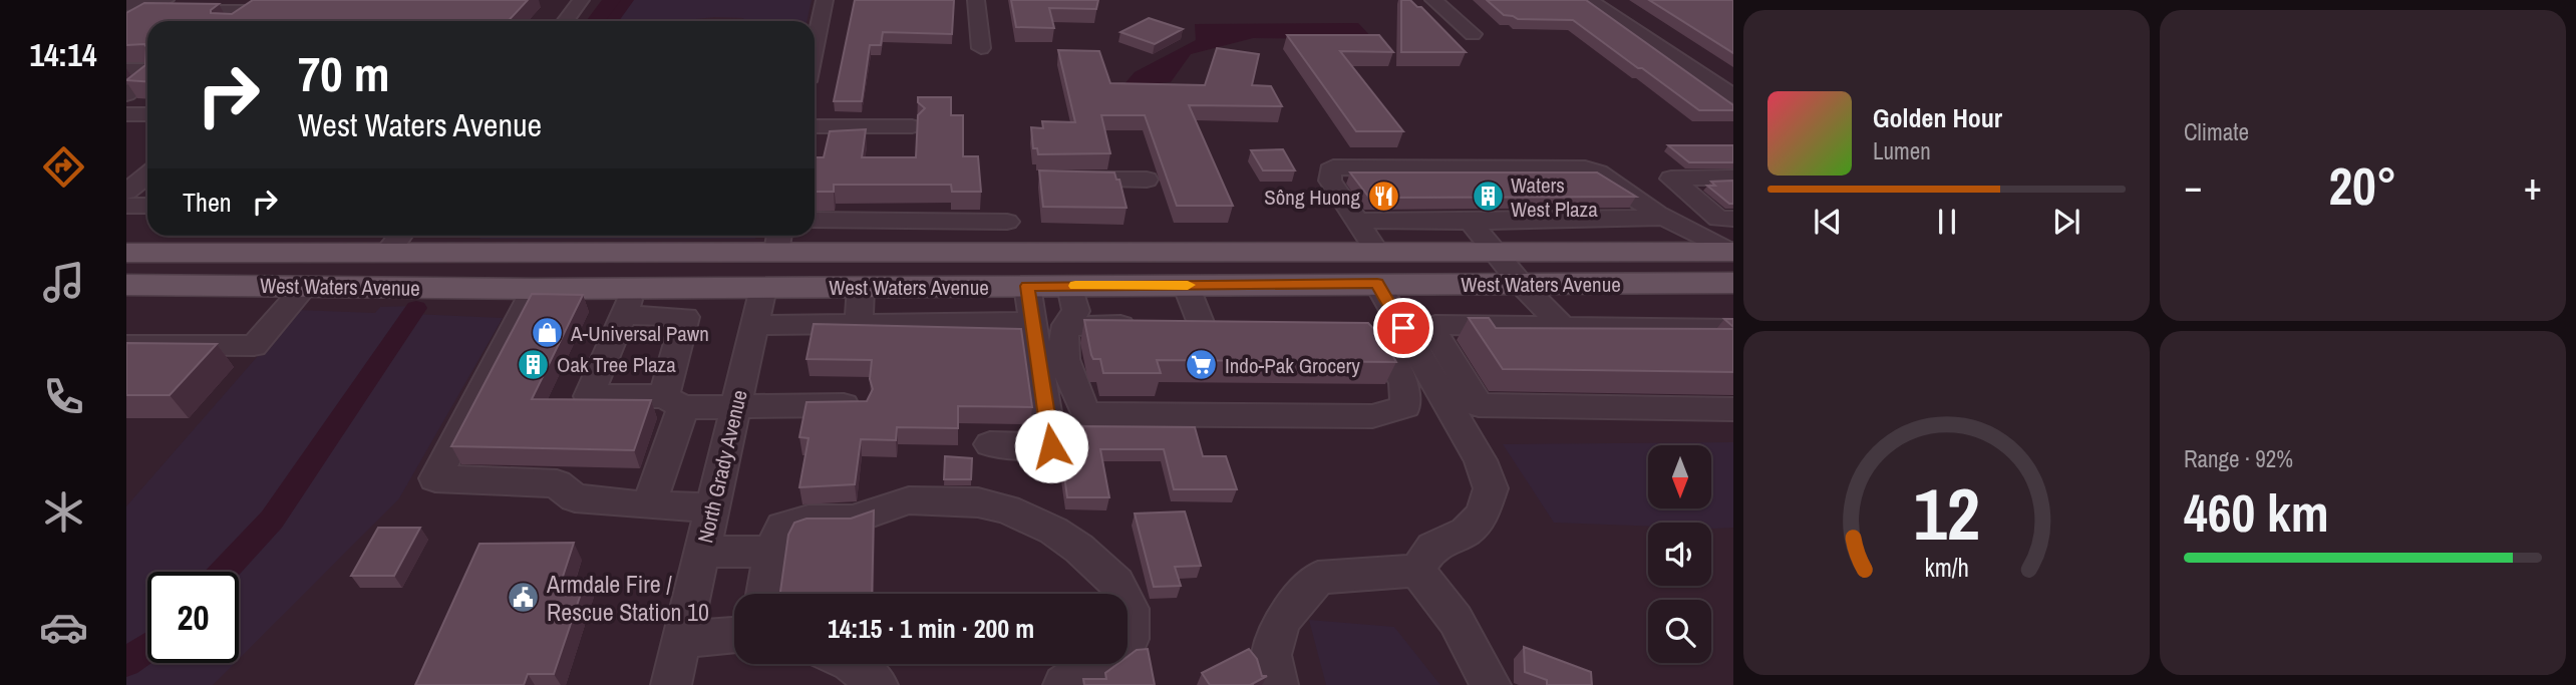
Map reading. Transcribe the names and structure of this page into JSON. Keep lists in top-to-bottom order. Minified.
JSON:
{"streets":{"main road":["West Waters Avenue"],"street":["North Grady Avenue"]},"crossings":[["West Waters Avenue","North Grady Avenue"]],"places":{"restaurant":["Sông Huong"],"building":["Waters West Plaza","Oak Tree Plaza"],"shop":["A-Universal Pawn"],"supermarket":["Indo-Pak Grocery"],"public building":["Armdale Fire / Rescue Station 10"]},"north":"bottom","page":{"tabs":"14:14","tile":["Climate",["Range · 92%","460 km"]],"turn":["70 m","West Waters Avenue"],"song":["Golden Hour","Lumen"],"heat":["−","20°","+"],"then":"Then","limit":"20","trip":"14:15 · 1 min · 200 m","gauge":["12","km/h"]}}
